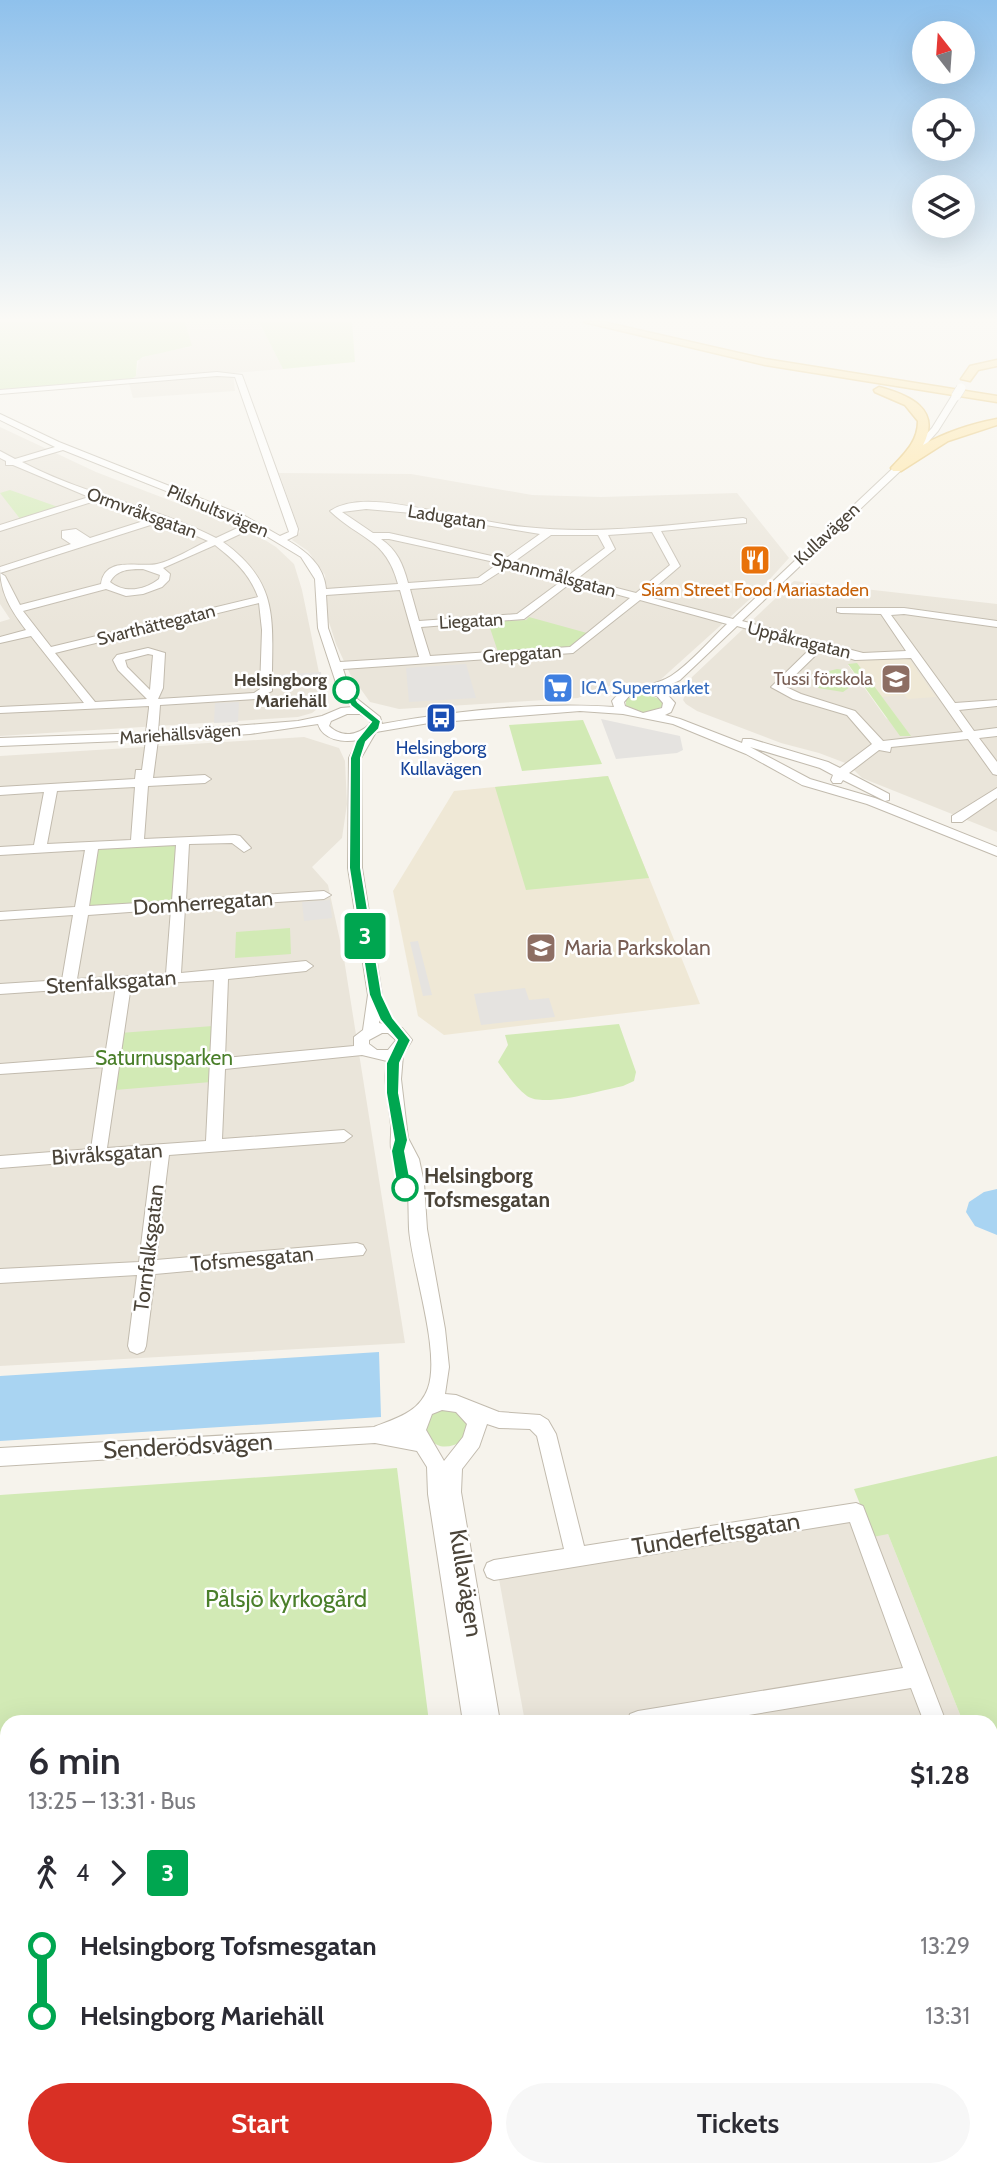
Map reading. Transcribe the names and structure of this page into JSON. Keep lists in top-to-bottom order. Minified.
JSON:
{"streets":{"street":["Pilshultsvägen","Ormvråksgatan","Ladugatan","Kullavägen","Spannmålsgatan","Liegatan","Svarthättegatan","Uppåkragatan","Grepgatan","Mariehällsvägen","Domherregatan","Stenfalksgatan","Bivråksgatan","Tornfalksgatan","Tofsmesgatan","Senderödsvägen","Tunderfeltsgatan"]},"crossings":[["Pilshultsvägen","Grepgatan"],["Ormvråksgatan","Svarthättegatan"],["Ladugatan","Spannmålsgatan"],["Ladugatan","Liegatan"],["Ladugatan","Grepgatan"],["Kullavägen","Spannmålsgatan"],["Kullavägen","Uppåkragatan"],["Kullavägen","Mariehällsvägen"],["Kullavägen","Senderödsvägen"],["Spannmålsgatan","Liegatan"],["Spannmålsgatan","Uppåkragatan"],["Spannmålsgatan","Grepgatan"],["Bivråksgatan","Tornfalksgatan"],["Tornfalksgatan","Tofsmesgatan"]],"parks":["Saturnusparken","Pålsjö kyrkogård"],"places":{"restaurant":["Siam Street Food Mariastaden"],"school or university":["Tussi förskola","Maria Parkskolan"],"supermarket":["ICA Supermarket"],"other":["Helsingborg Mariehäll","Helsingborg Tofsmesgatan"],"bus stop":["Helsingborg Kullavägen"]},"lines":["bus line 3"],"north":"top","page":{"on_map":"3","heading":["6 min","13:25 – 13:31 · Bus","$1.28"],"legs":["4","3"],"list":[{"name":"Helsingborg Tofsmesgatan","value":"13:29"},{"name":"Helsingborg Mariehäll","value":"13:31"}],"buttons":["Start","Tickets"]}}
